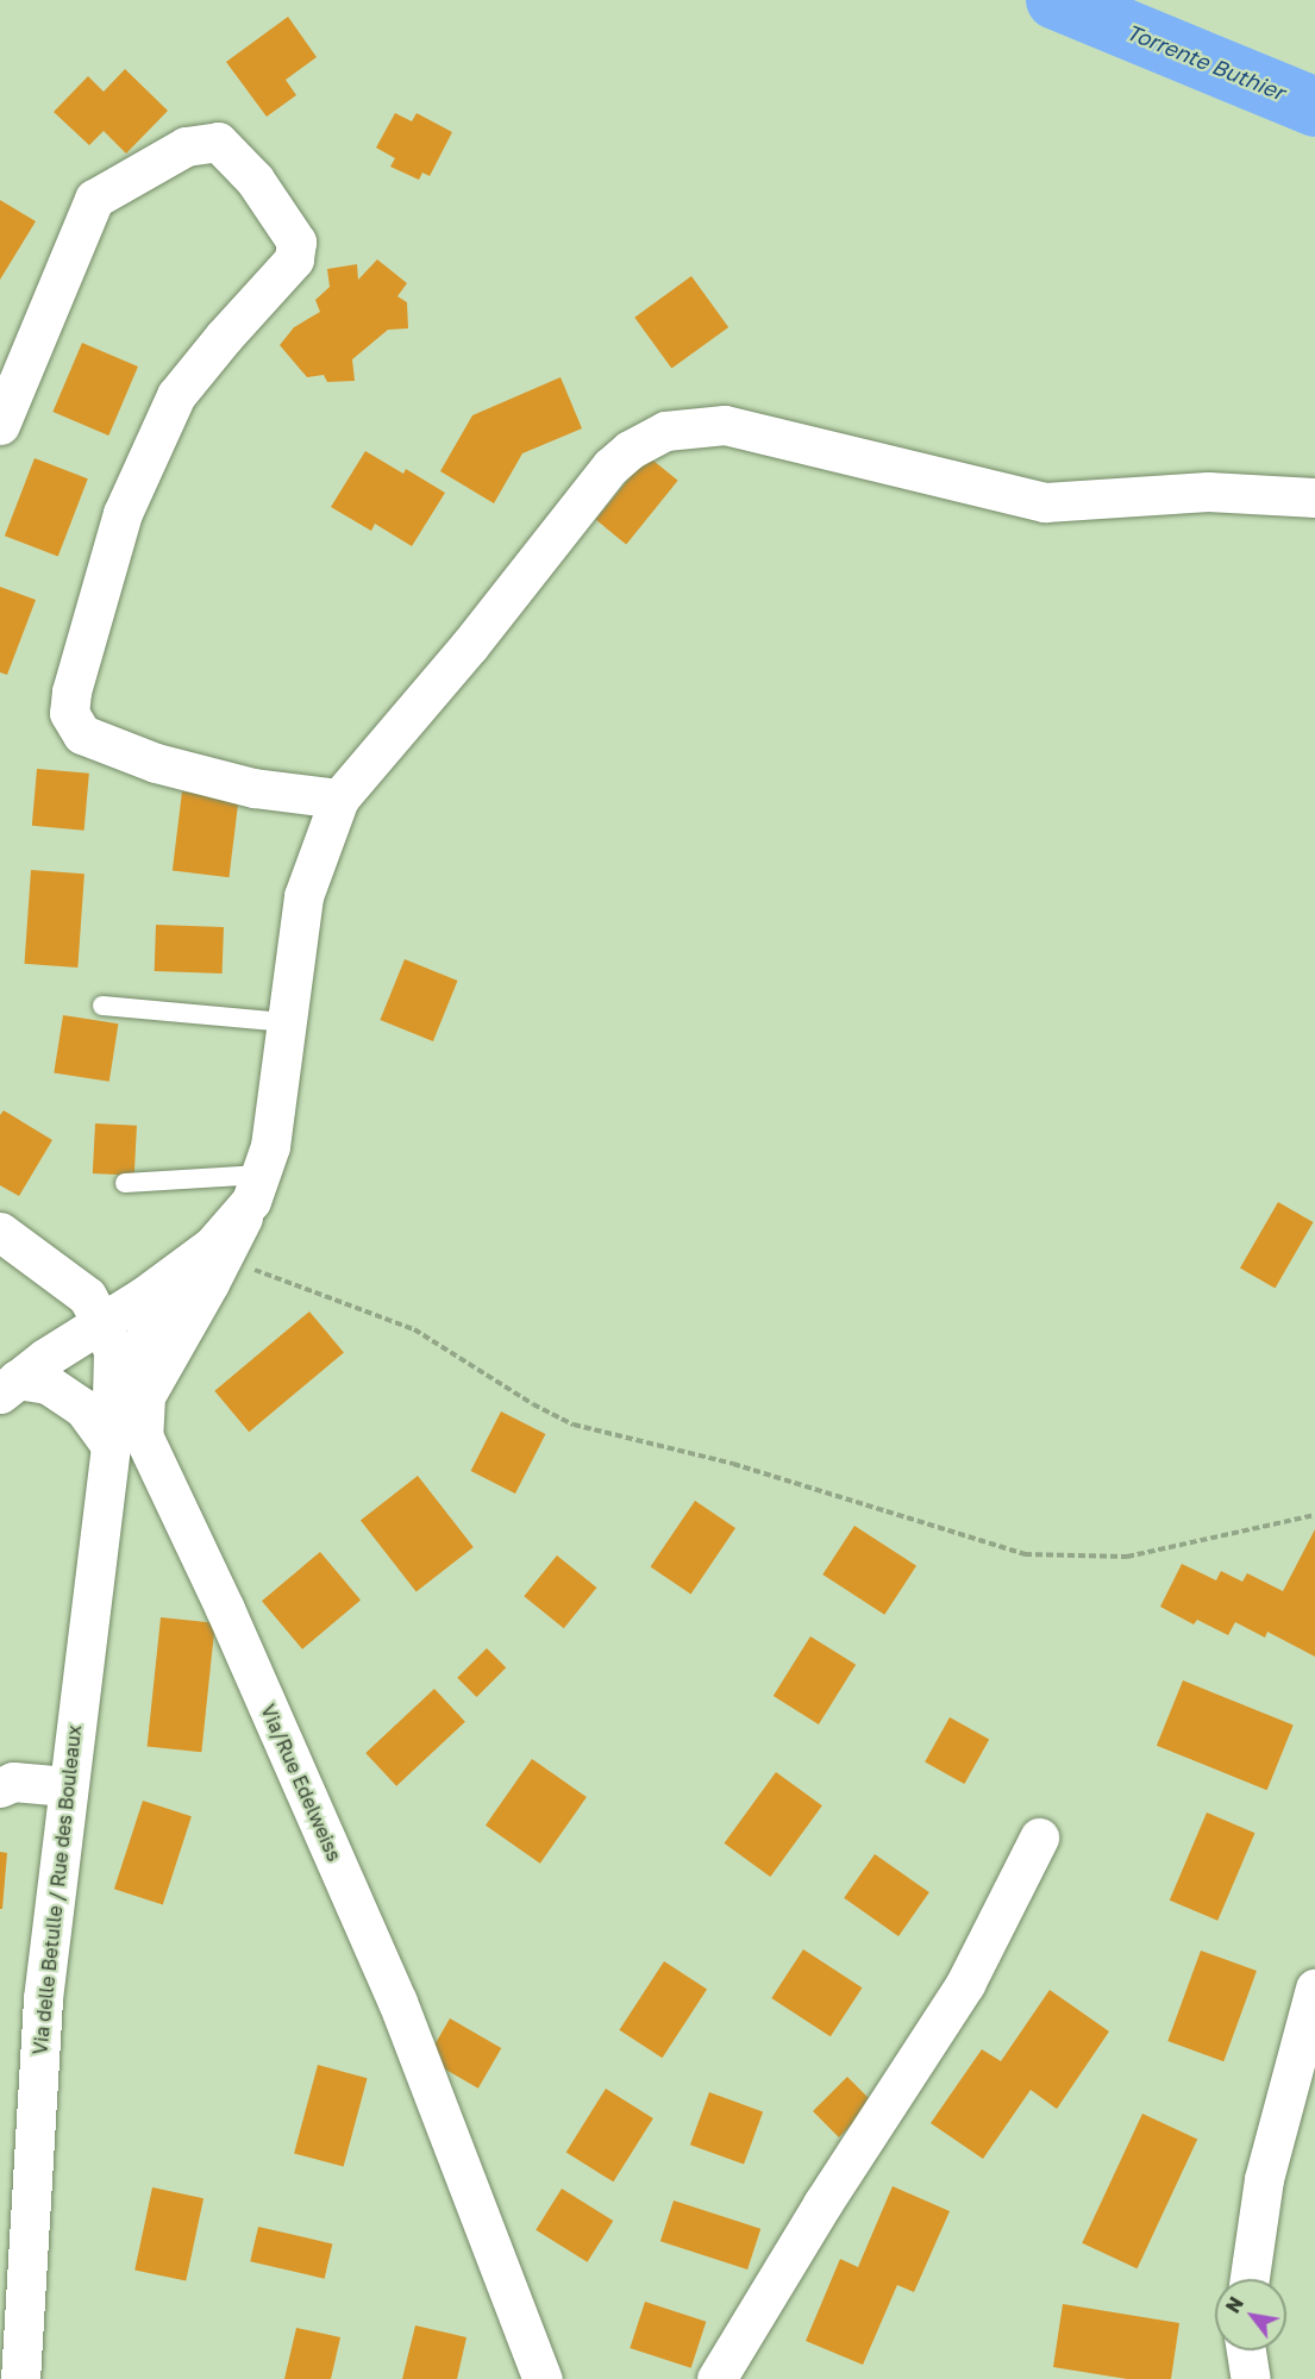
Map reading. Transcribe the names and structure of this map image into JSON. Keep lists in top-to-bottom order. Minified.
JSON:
{"streets":{"street":["Via/Rue Edelweiss","Via delle Betulle / Rue des Bouleaux"]},"water":["Torrente Buthier"],"north":"top left"}
